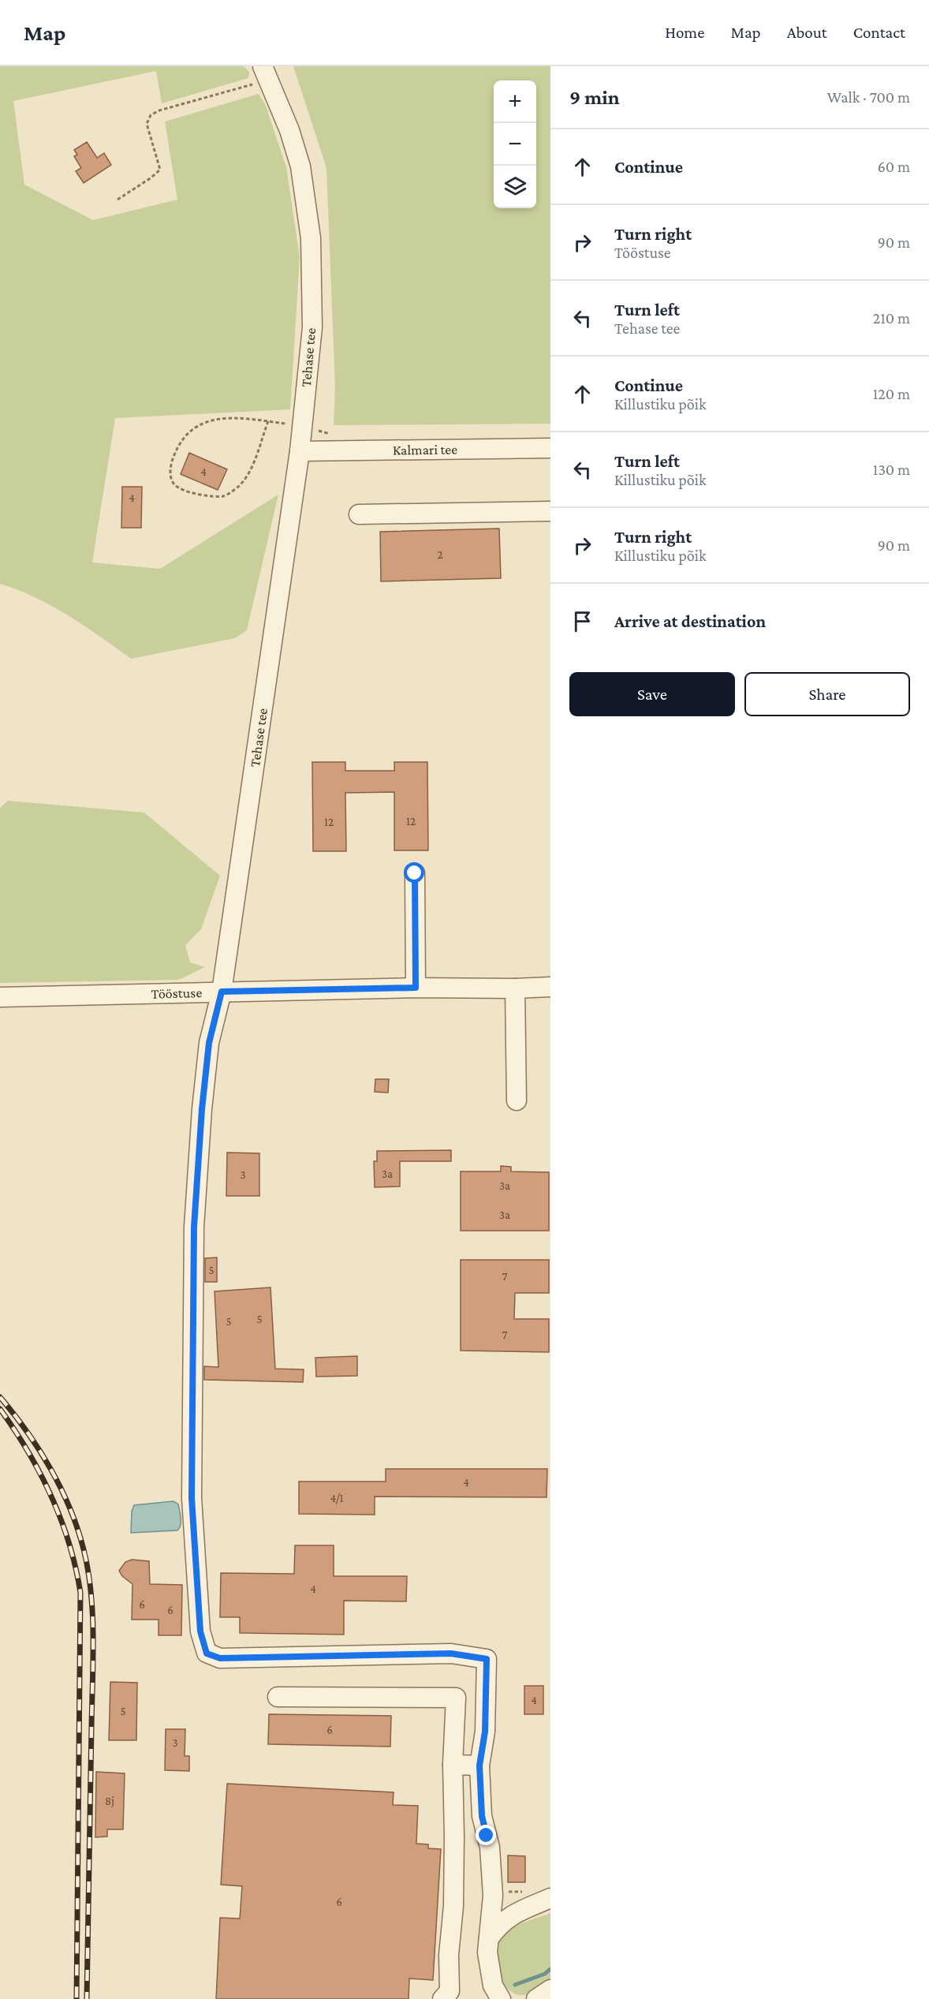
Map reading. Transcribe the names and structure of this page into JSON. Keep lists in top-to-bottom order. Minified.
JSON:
{"streets":{"street":["Tehase tee","Kalmari tee","Tööstuse"]},"crossings":[["Tehase tee","Kalmari tee"],["Tehase tee","Tööstuse"]],"house_numbers":["4","4","2","12","12","3a","3","3a","3a","5","7","5","5","7","4","4/1","4","6","6","4","5","6","3","8j","6"],"page":{"header":"Map","nav":["Home","Map","About","Contact"],"heading":["9 min","Walk · 700 m"],"map_buttons":["+","−"],"list":[["Continue","60 m"],["Turn right","Tööstuse","90 m"],["Turn left","Tehase tee","210 m"],["Continue","Killustiku põik","120 m"],["Turn left","Killustiku põik","130 m"],["Turn right","Killustiku põik","90 m"],"Arrive at destination"],"buttons":["Save","Share"]}}
